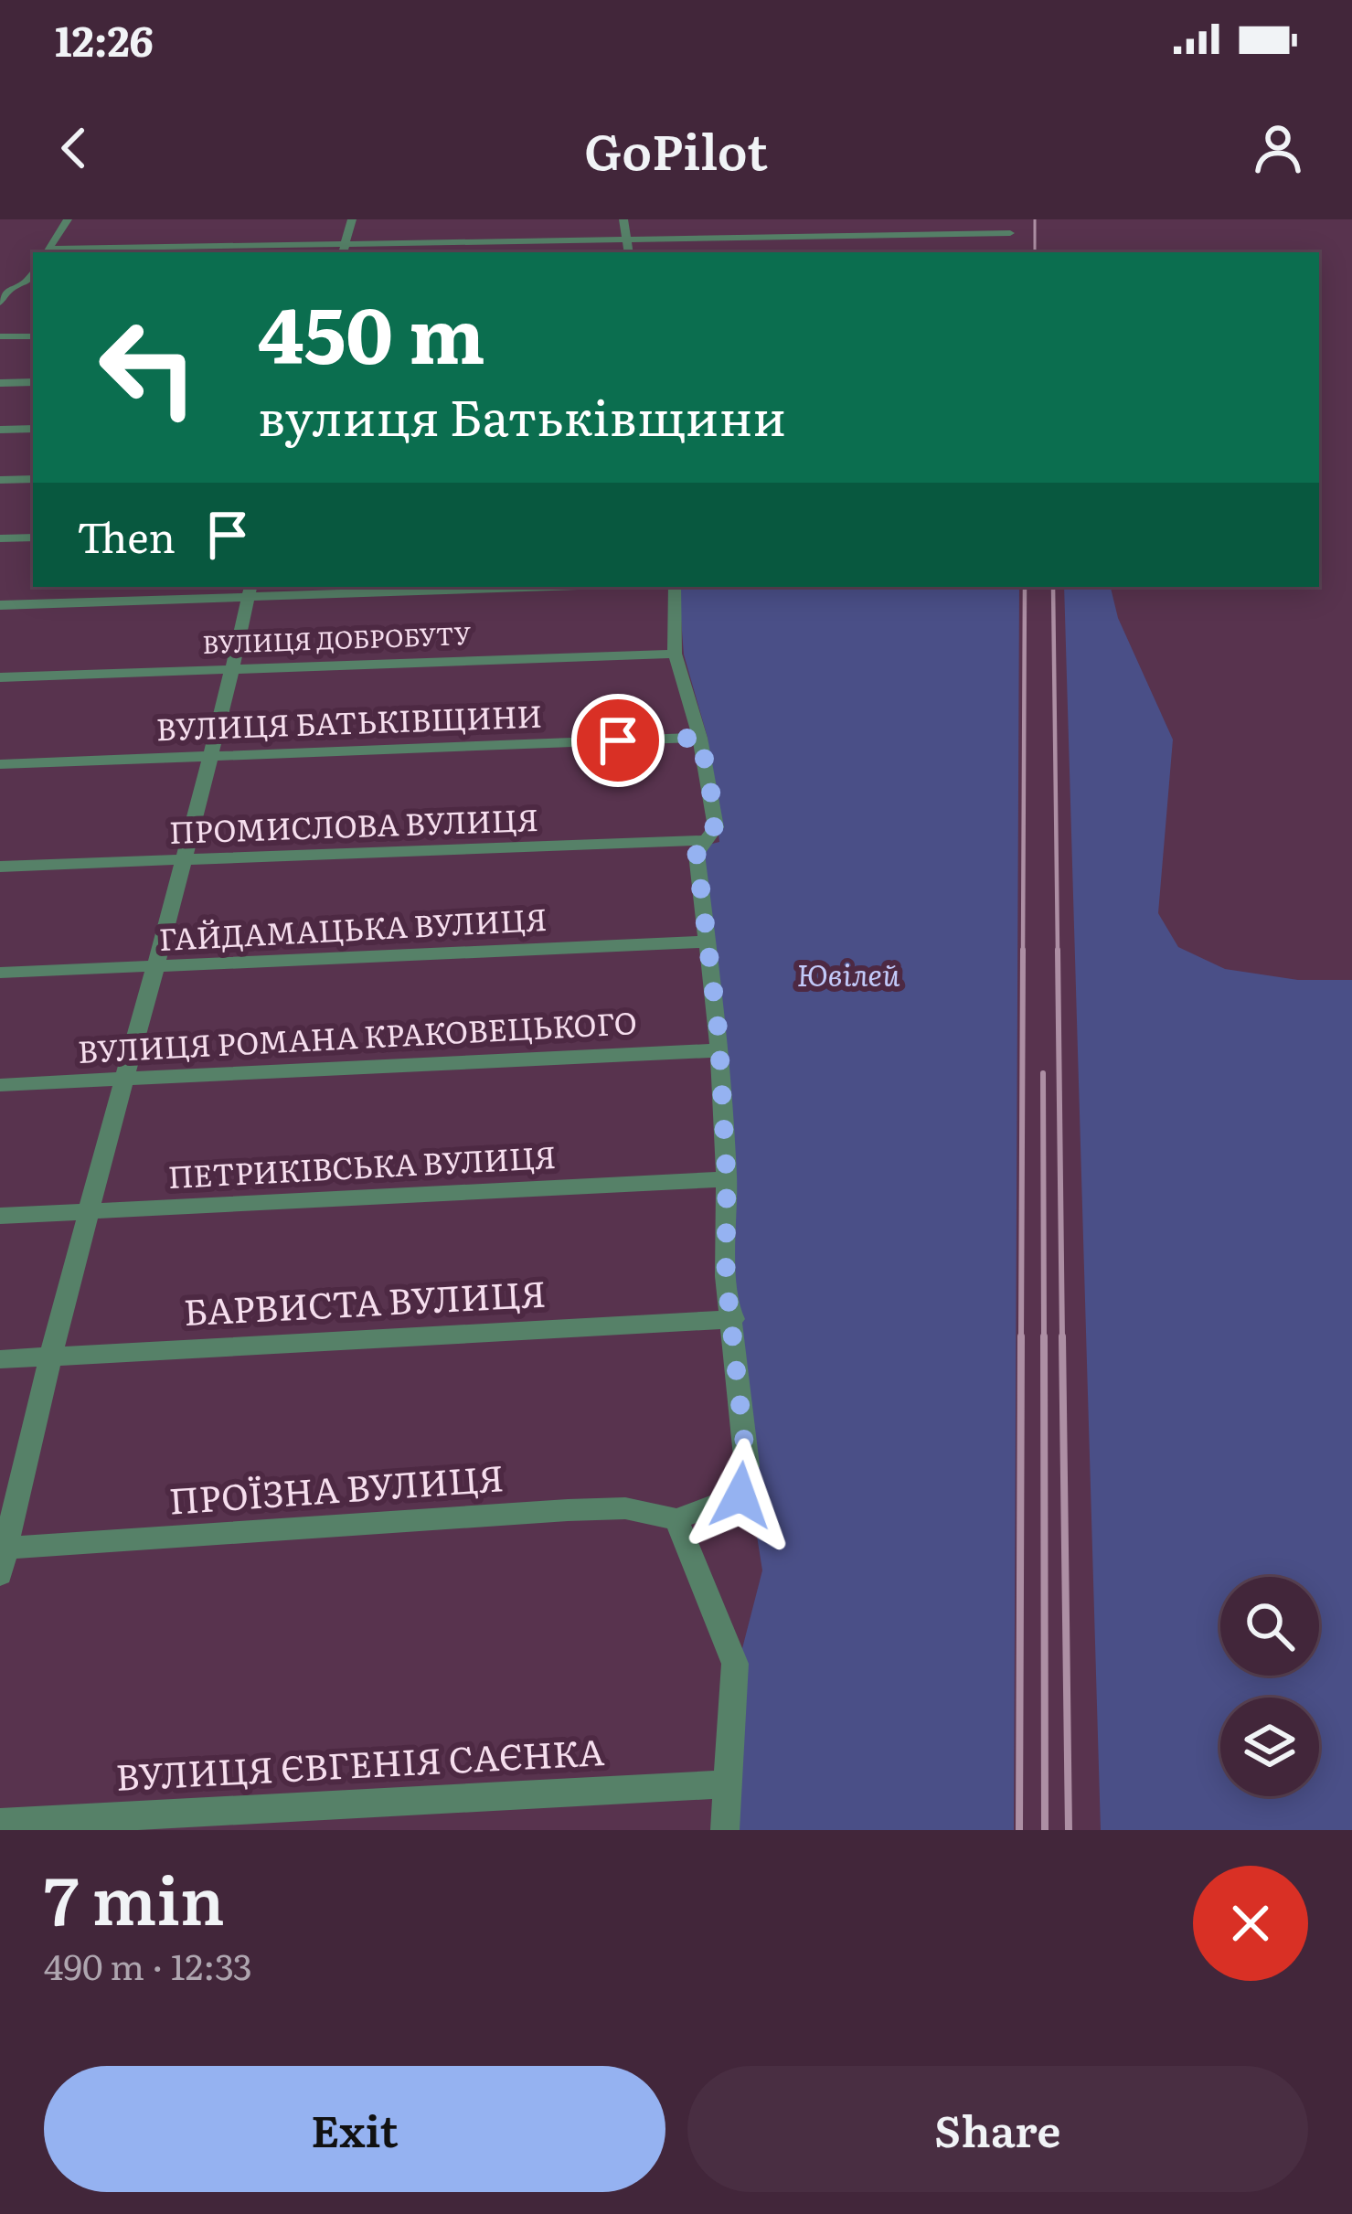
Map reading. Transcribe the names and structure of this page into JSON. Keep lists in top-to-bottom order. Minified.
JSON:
{"streets":{"street":["ВУЛИЦЯ ДОБРОБУТУ","ВУЛИЦЯ БАТЬКІВЩИНИ","ПРОМИСЛОВА ВУЛИЦЯ","ГАЙДАМАЦЬКА ВУЛИЦЯ","ВУЛИЦЯ РОМАНА КРАКОВЕЦЬКОГО","ПЕТРИКІВСЬКА ВУЛИЦЯ","БАРВИСТА ВУЛИЦЯ","ПРОЇЗНА ВУЛИЦЯ","ВУЛИЦЯ ЄВГЕНІЯ САЄНКА"]},"parks":["Ювілей"],"page":{"status":"12:26","header":"GoPilot","turn":["450 m","вулиця Батьківщини"],"then":"Then","heading":["7 min","490 m · 12:33"],"buttons":["Exit","Share"]}}
